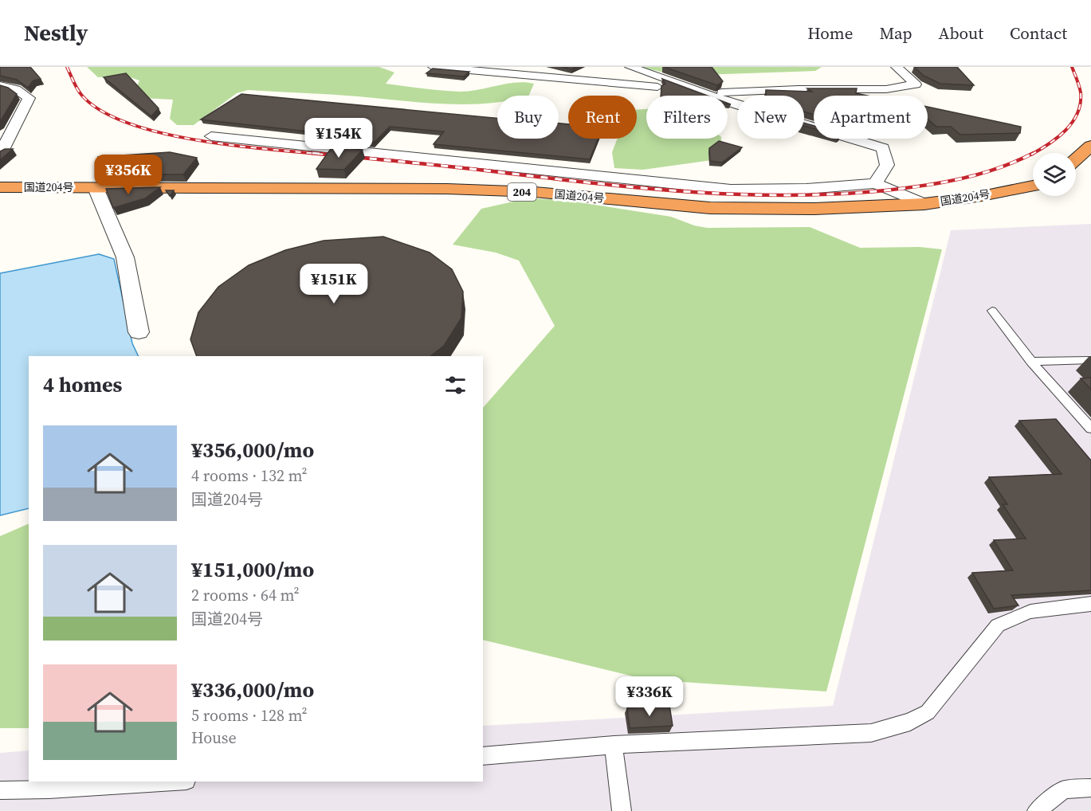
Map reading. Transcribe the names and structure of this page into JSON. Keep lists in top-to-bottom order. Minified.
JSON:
{"streets":{"highway":["国道204号","204"]},"page":{"header":"Nestly","nav":["Home","Map","About","Contact"],"chip":["Buy","Rent","Filters","New","Apartment"],"price":["¥154K","¥356K","¥151K","¥336K"],"heading":"4 homes","list":[{"name":"¥356,000/mo","note":"4 rooms · 132 m² · 国道204号"},{"name":"¥151,000/mo","note":"2 rooms · 64 m² · 国道204号"},{"name":"¥336,000/mo","note":"5 rooms · 128 m² · House"}]}}
